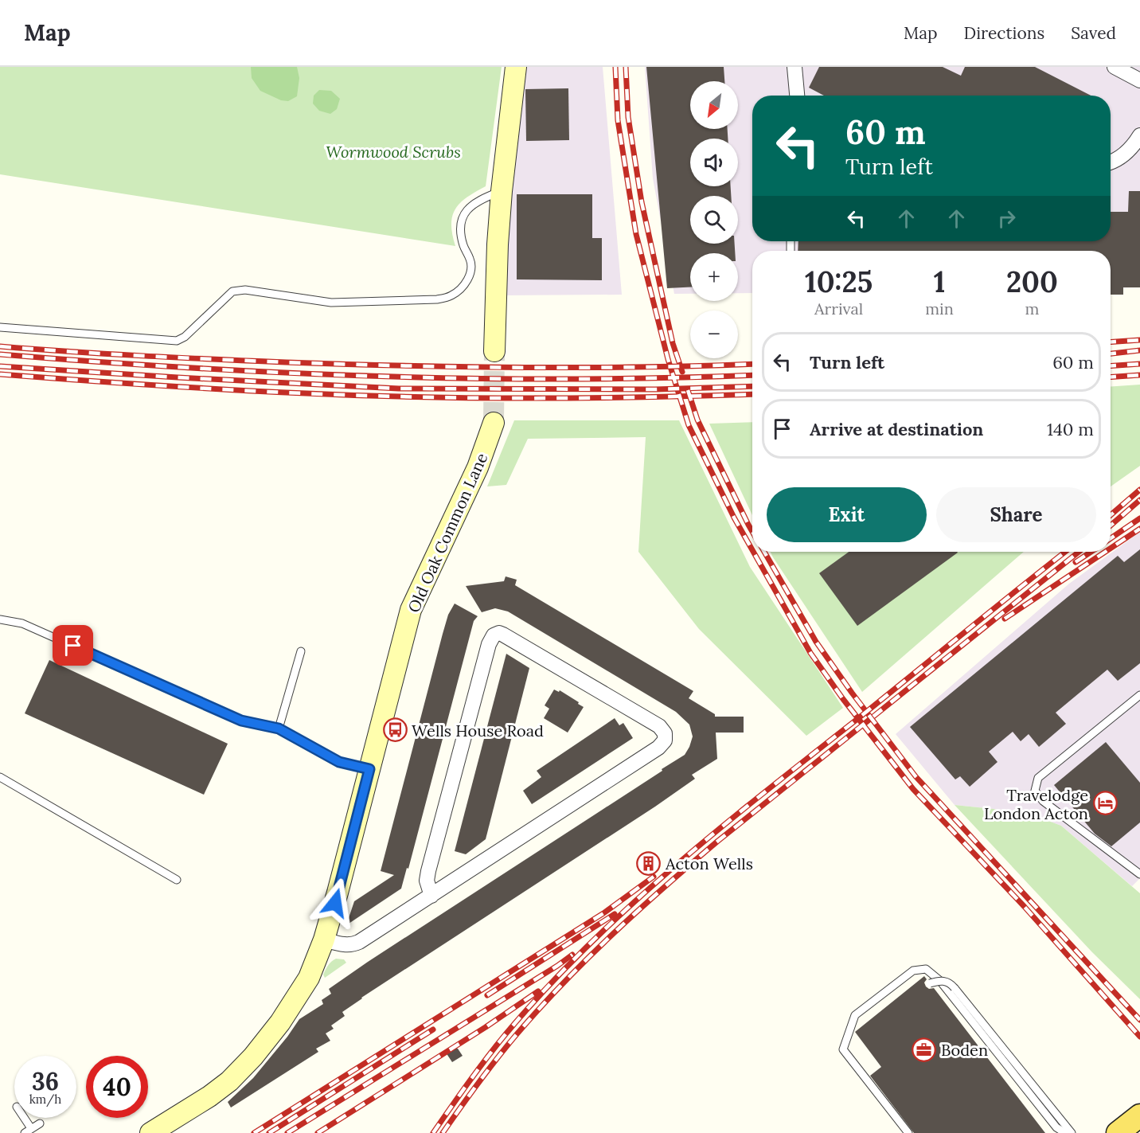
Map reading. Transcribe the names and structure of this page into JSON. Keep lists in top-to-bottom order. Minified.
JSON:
{"streets":{"street":["Old Oak Common Lane"]},"parks":["Wormwood Scrubs"],"places":{"bus stop":["Wells House Road"],"hotel":["Travelodge London Acton"],"building":["Acton Wells"],"office":["Boden"]},"north":"bottom left","page":{"header":"Map","nav":["Map","Directions","Saved"],"map_buttons":["+","−"],"turn":["60 m","Turn left"],"eta":["10:25","Arrival","1","min","200","m"],"list":[{"name":"Turn left","value":"60 m"},{"name":"Arrive at destination","value":"140 m"}],"buttons":["Exit","Share"],"speed":"36 km/h","limit":"40"}}
